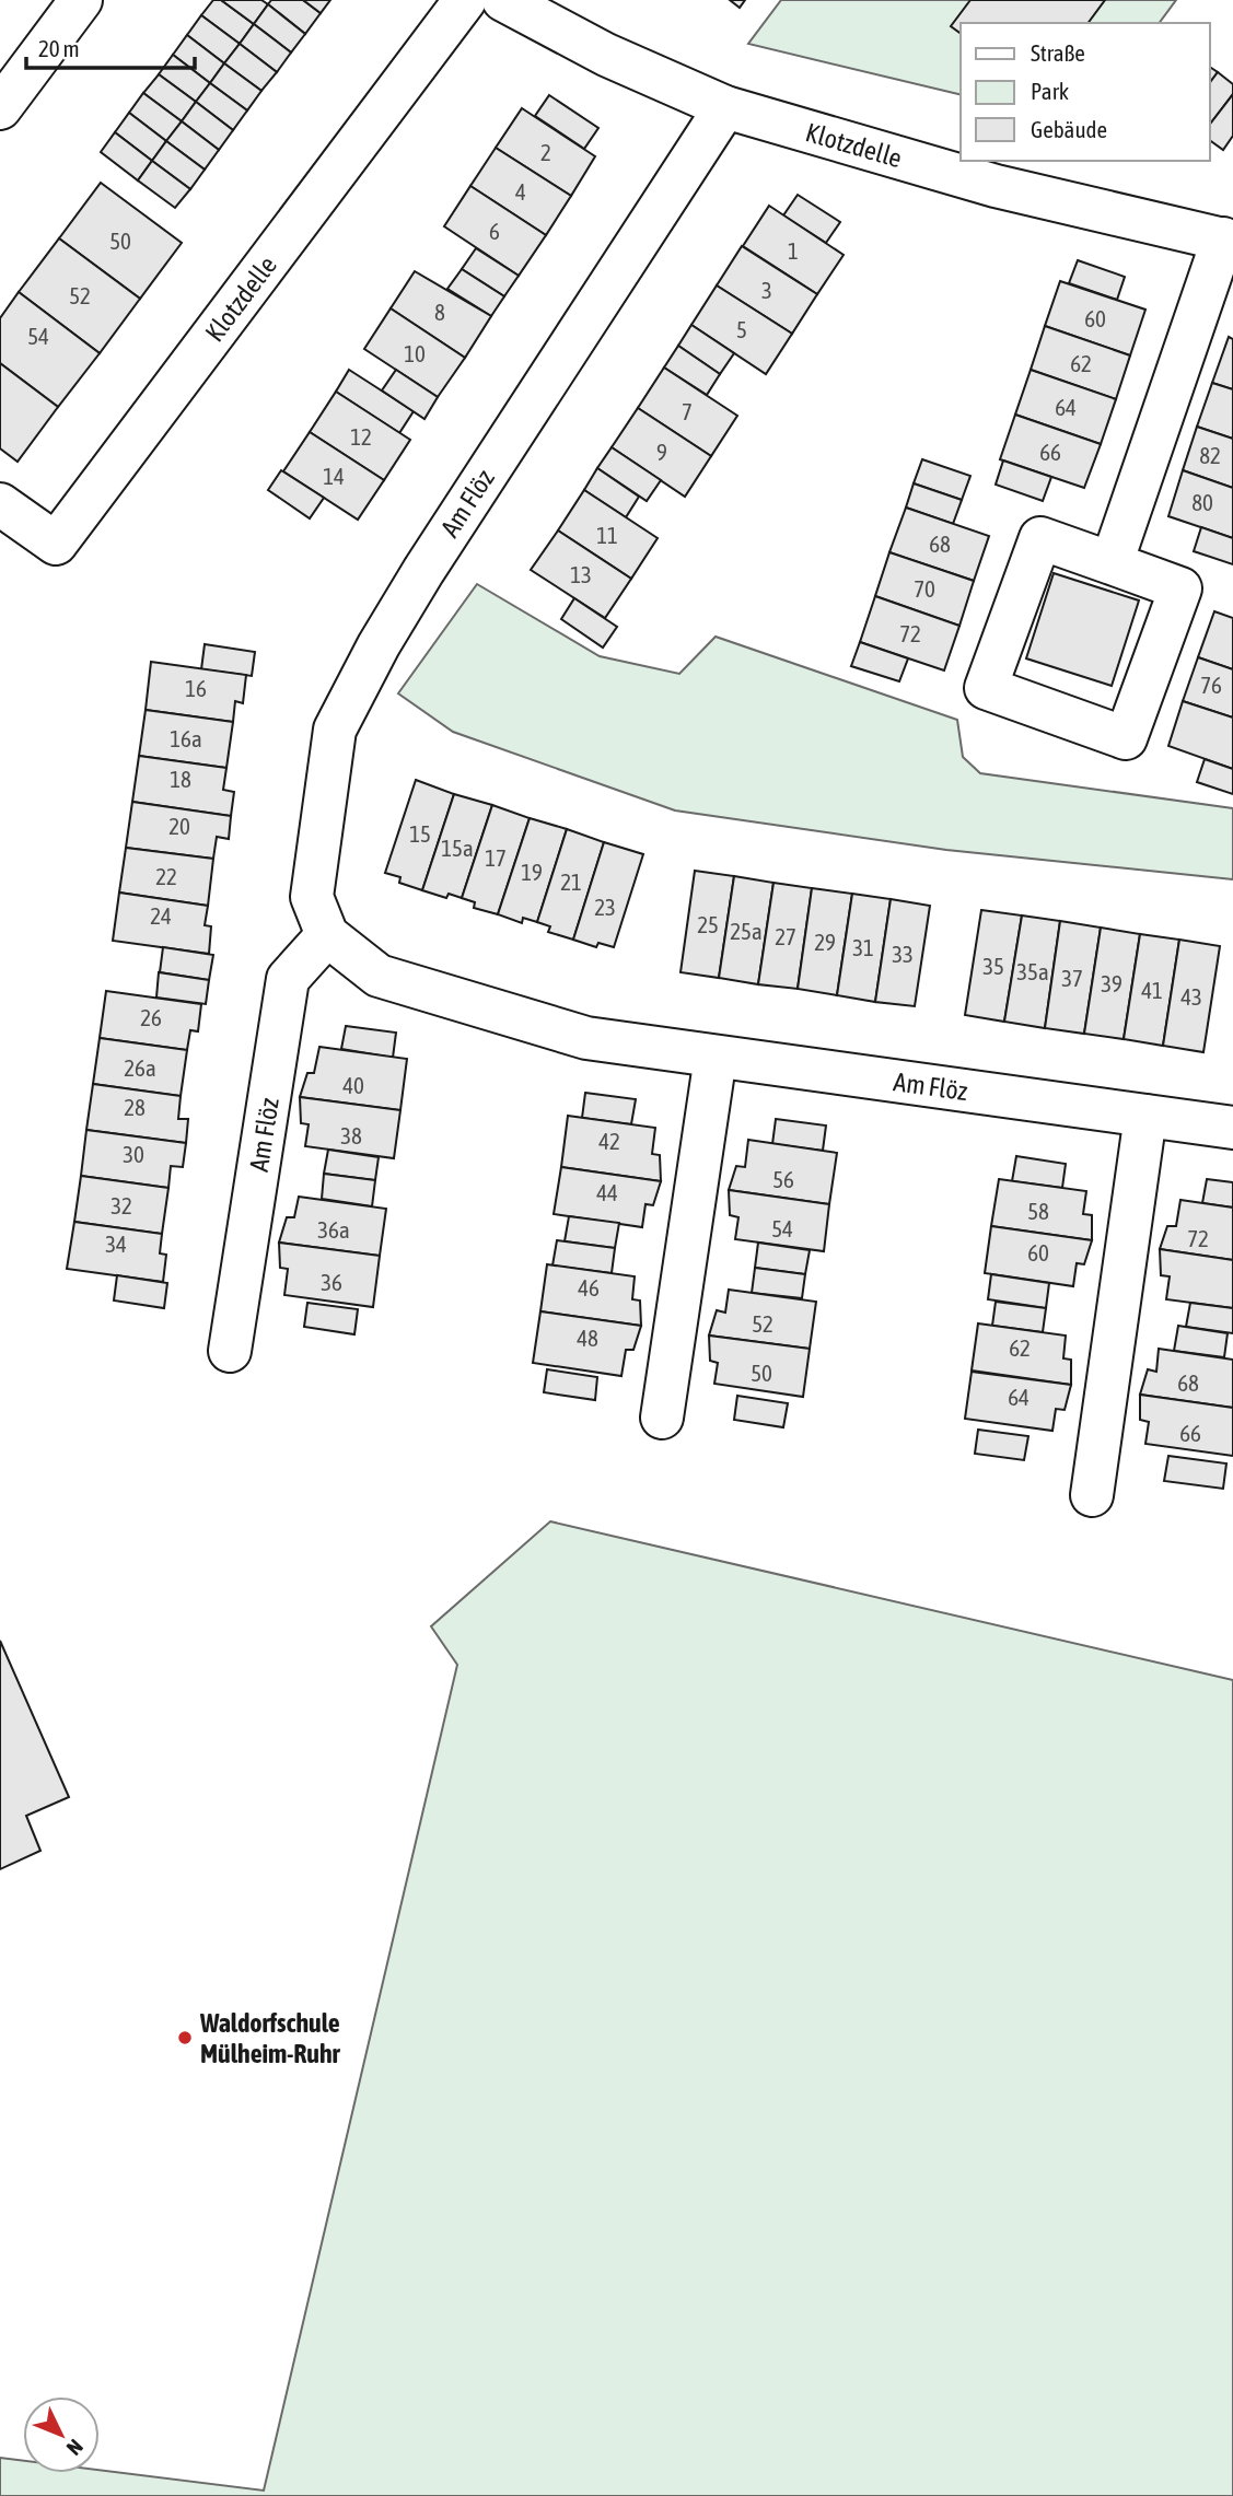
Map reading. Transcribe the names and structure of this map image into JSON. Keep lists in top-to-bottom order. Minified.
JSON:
{"streets":{"street":["Klotzdelle","Am Flöz"]},"crossings":[["Klotzdelle","Am Flöz"]],"places":["Waldorfschule Mülheim-Ruhr"],"house_numbers":["2","4","6","50","1","3","52","8","60","5","54","10","62","64","7","12","9","66","82","14","80","11","68","13","70","72","76","16","16a","18","20","15","15a","17","19","22","21","23","24","25","25a","27","29","31","33","35","35a","37","39","41","43","26","26a","40","28","38","42","30","56","44","32","58","54","36a","72","34","60","36","46","52","48","62","50","68","64","66"],"legend":["Straße","Park","Gebäude"],"scale_bar":"20 m","north":"bottom right"}
